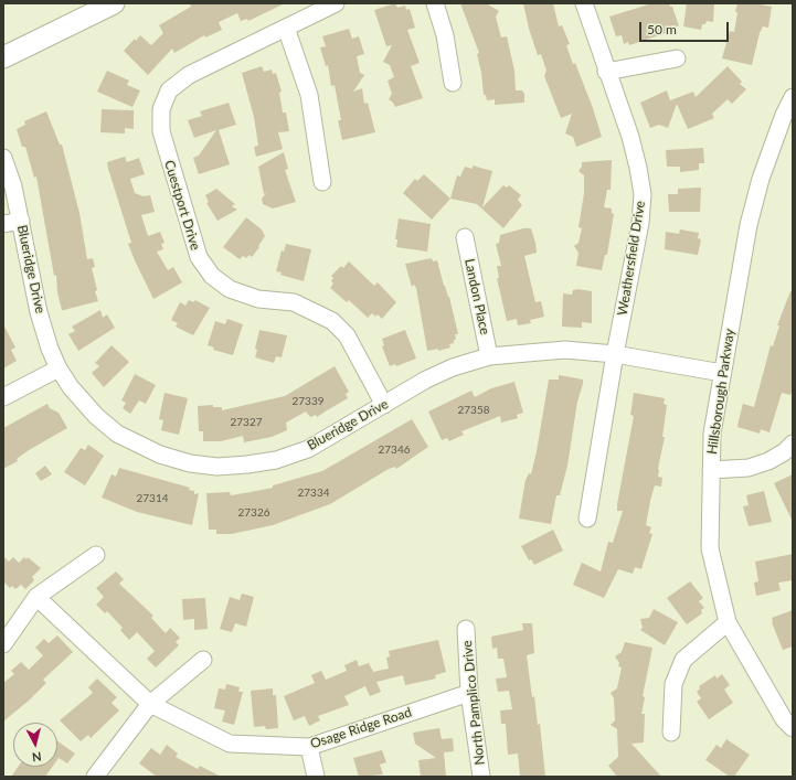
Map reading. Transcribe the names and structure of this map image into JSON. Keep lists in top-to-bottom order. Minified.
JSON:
{"streets":{"street":["Cuestport Drive","Weathersfield Drive","Blueridge Drive","Landon Place","Hillsborough Parkway","North Pamplico Drive","Osage Ridge Road"]},"crossings":[["Cuestport Drive","Blueridge Drive"],["Weathersfield Drive","Blueridge Drive"],["Blueridge Drive","Landon Place"],["Blueridge Drive","Hillsborough Parkway"],["North Pamplico Drive","Osage Ridge Road"]],"house_numbers":["27339","27358","27327","27346","27334","27314","27326"],"scale_bar":"50 m","north":"bottom"}
